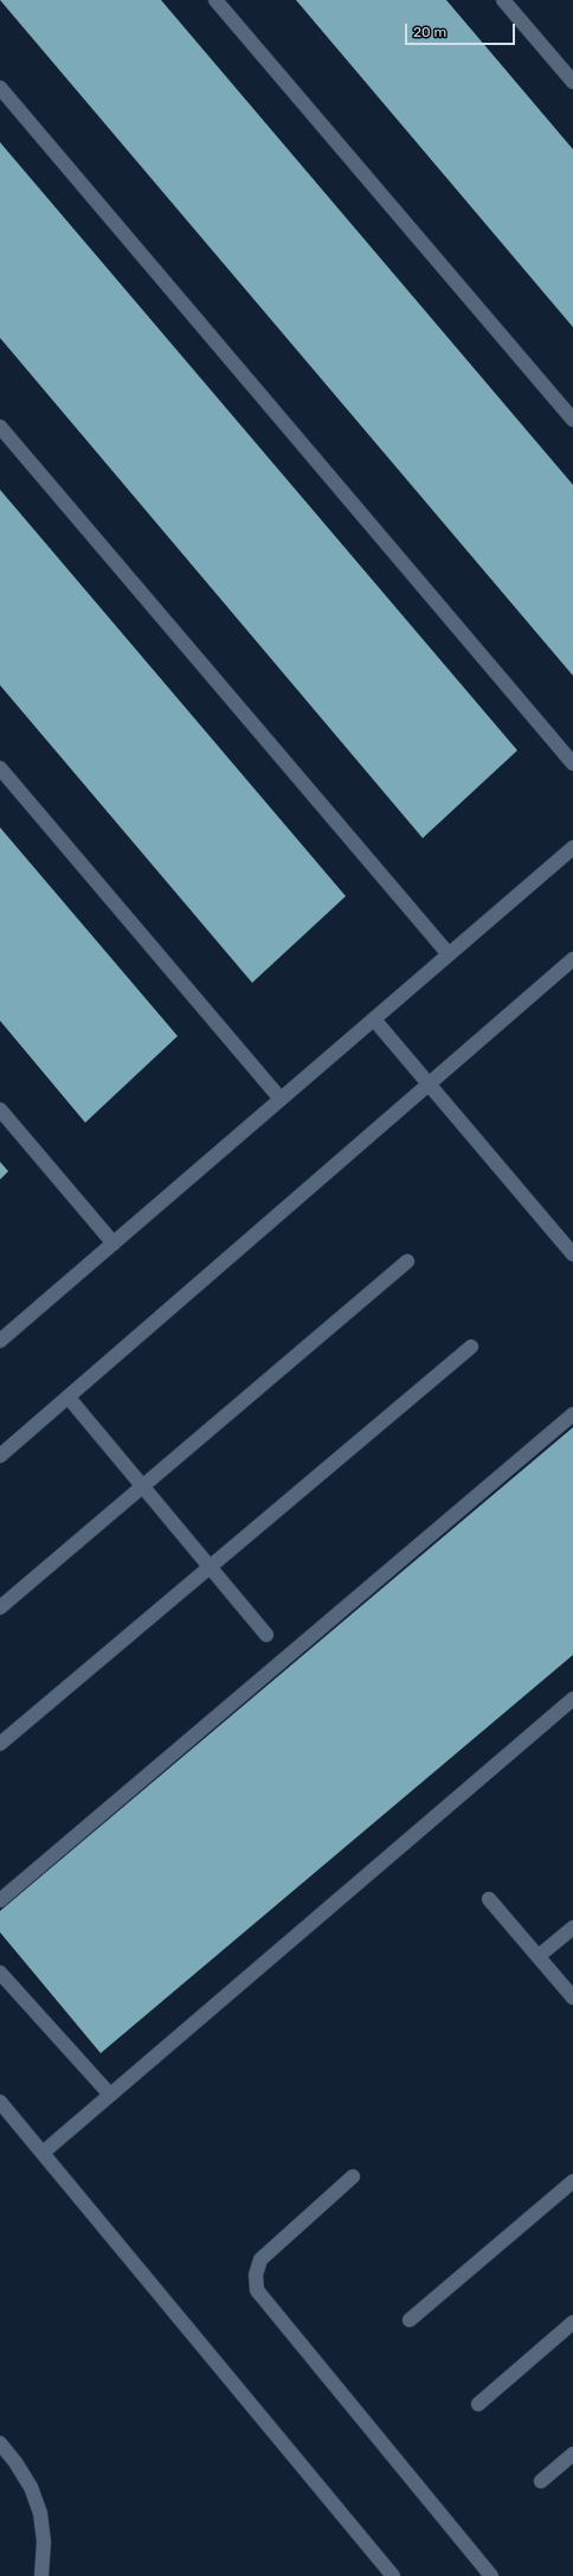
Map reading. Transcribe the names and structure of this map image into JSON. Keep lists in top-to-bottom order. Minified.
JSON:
{"scale_bar":"20 m"}
